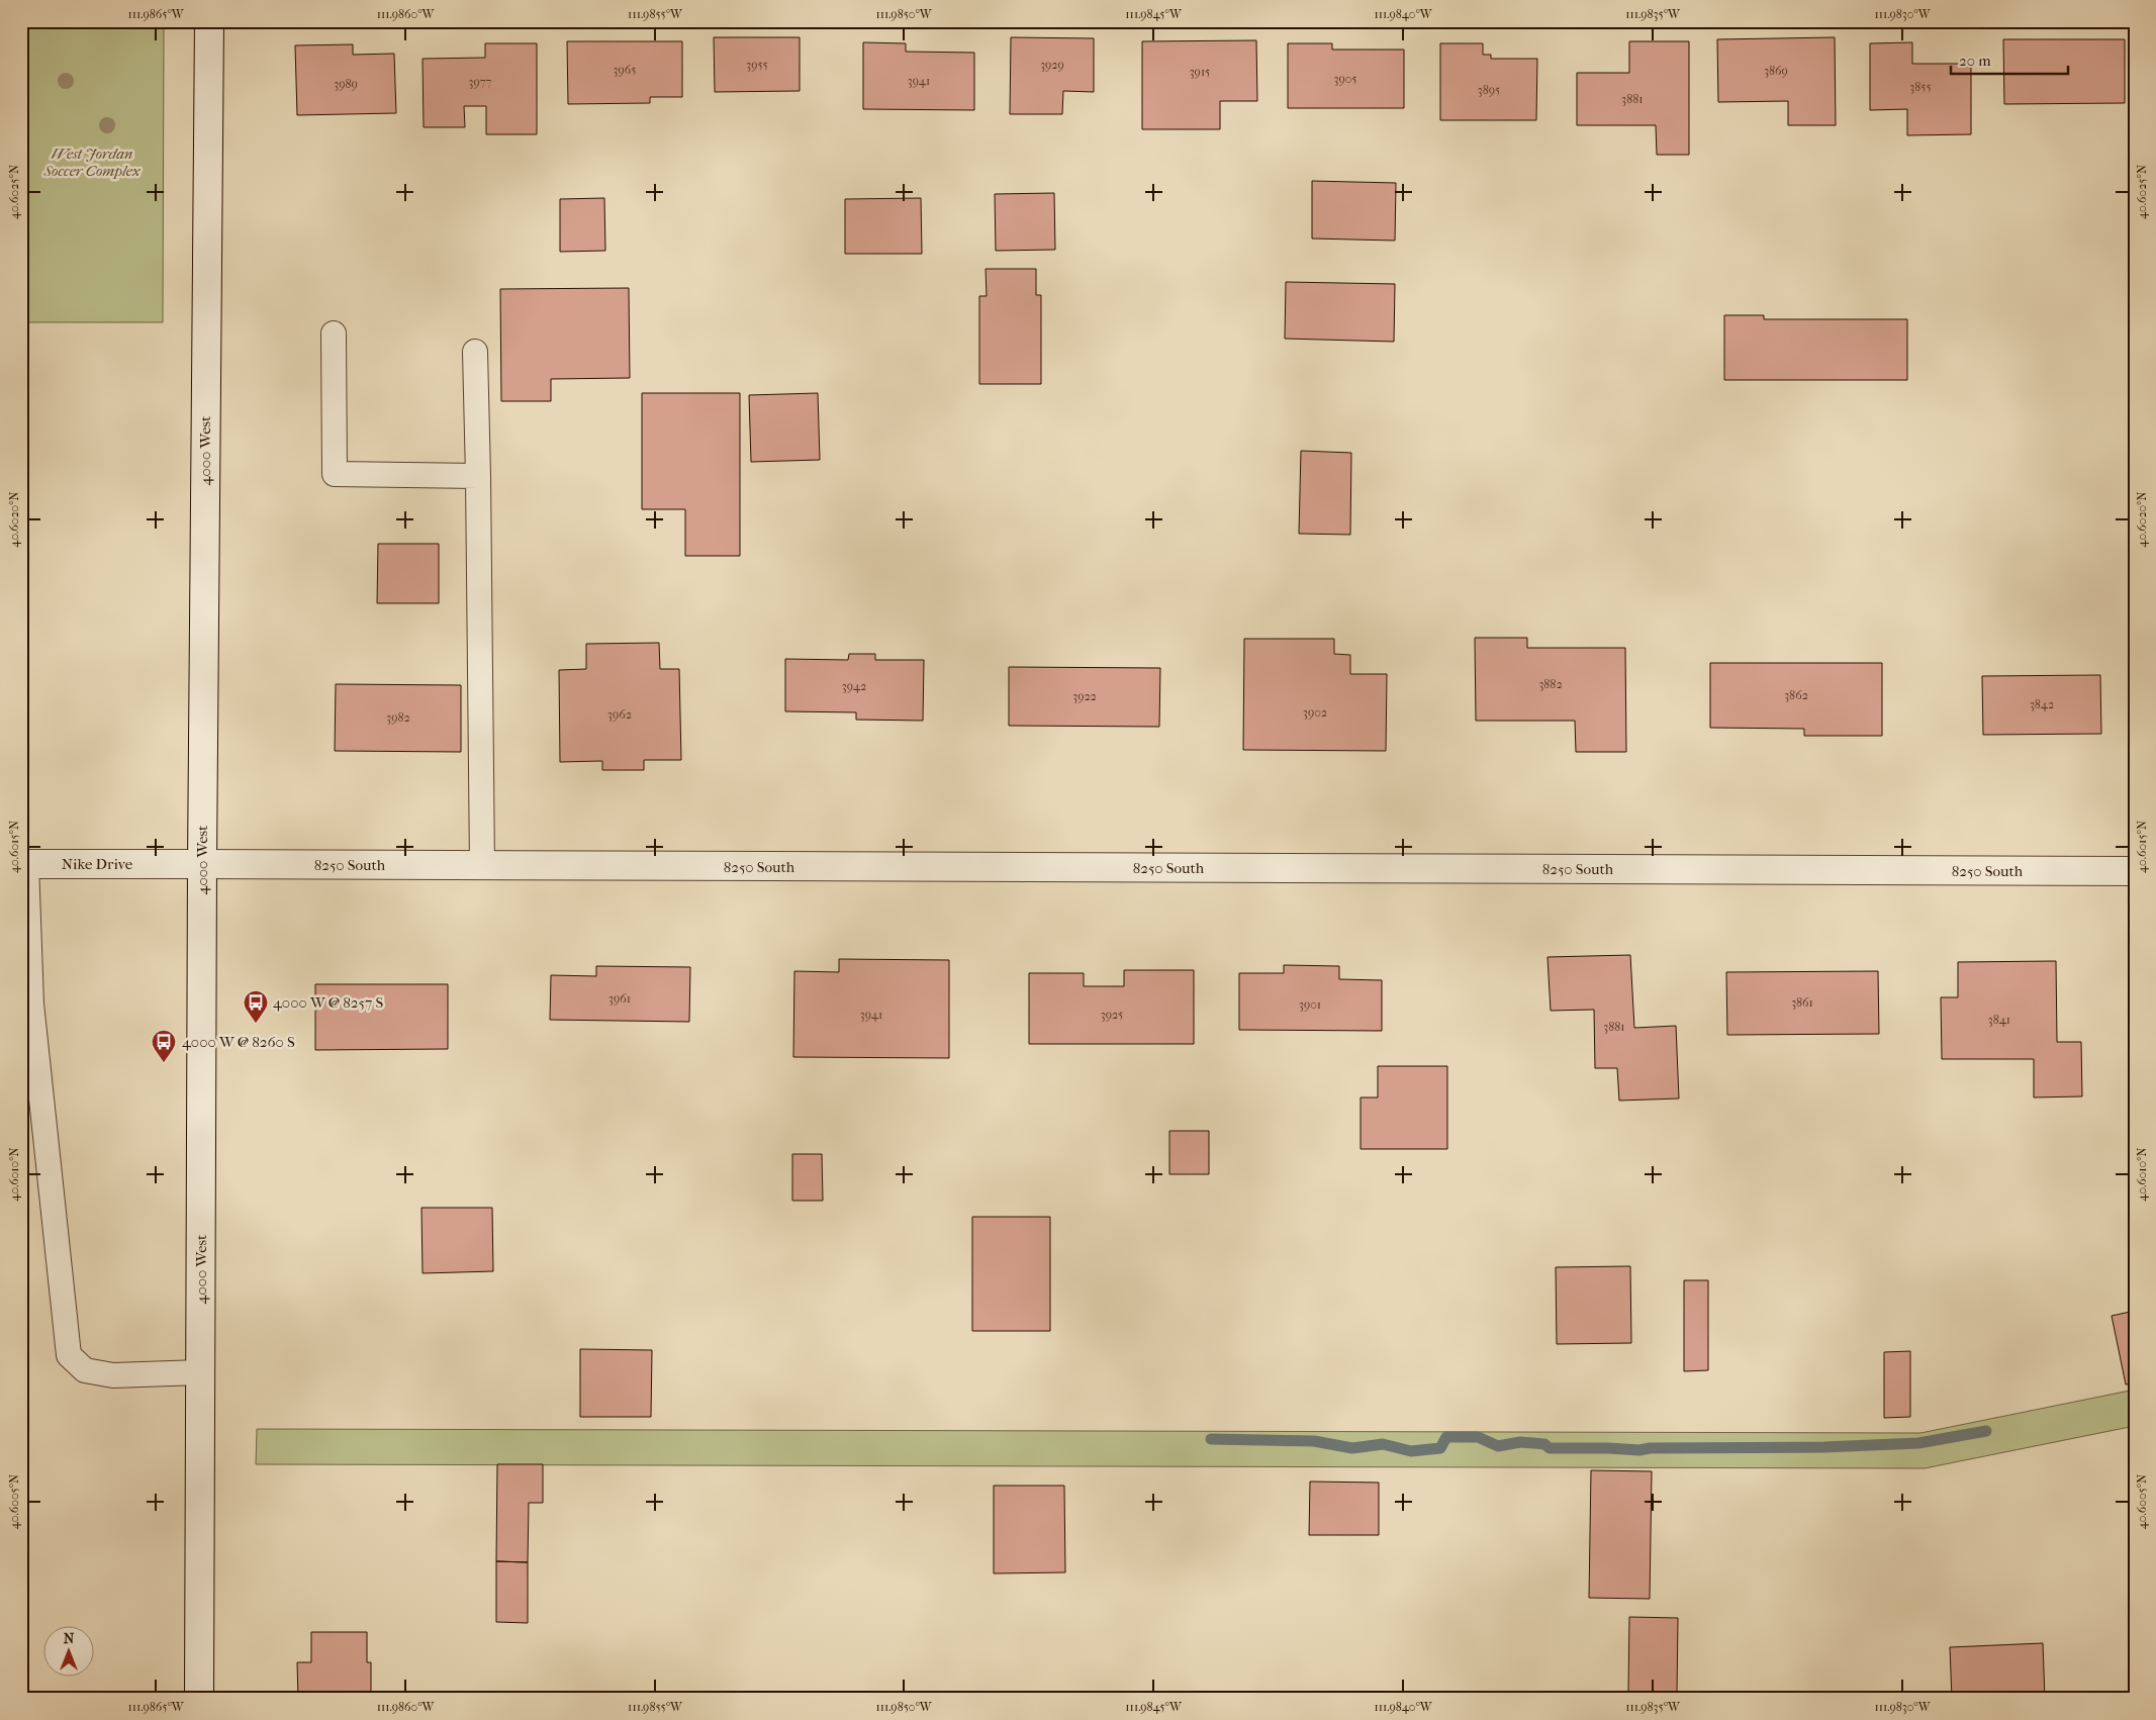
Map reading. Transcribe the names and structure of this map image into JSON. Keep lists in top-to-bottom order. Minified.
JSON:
{"streets":{"street":["4000 West","Nike Drive","8250 South"]},"crossings":[["4000 West","Nike Drive"],["4000 West","8250 South"],["Nike Drive","8250 South"]],"parks":["West Jordan Soccer Complex"],"places":{"bus stop":["4000 W @ 8257 S","4000 W @ 8260 S"]},"house_numbers":["3955","3929","3965","3869","3915","3905","3941","3977","3989","3855","3895","3881","3882","3942","3862","3922","3842","3902","3962","3982","3961","3861","3901","3941","3925","3841","3881"],"scale_bar":"20 m","north":"top","coordinates":["111.9865°W","111.9860°W","111.9855°W","111.9850°W","111.9845°W","111.9840°W","111.9835°W","111.9830°W","40.6025°N","40.6020°N","40.6015°N","40.6010°N","40.6005°N"]}
